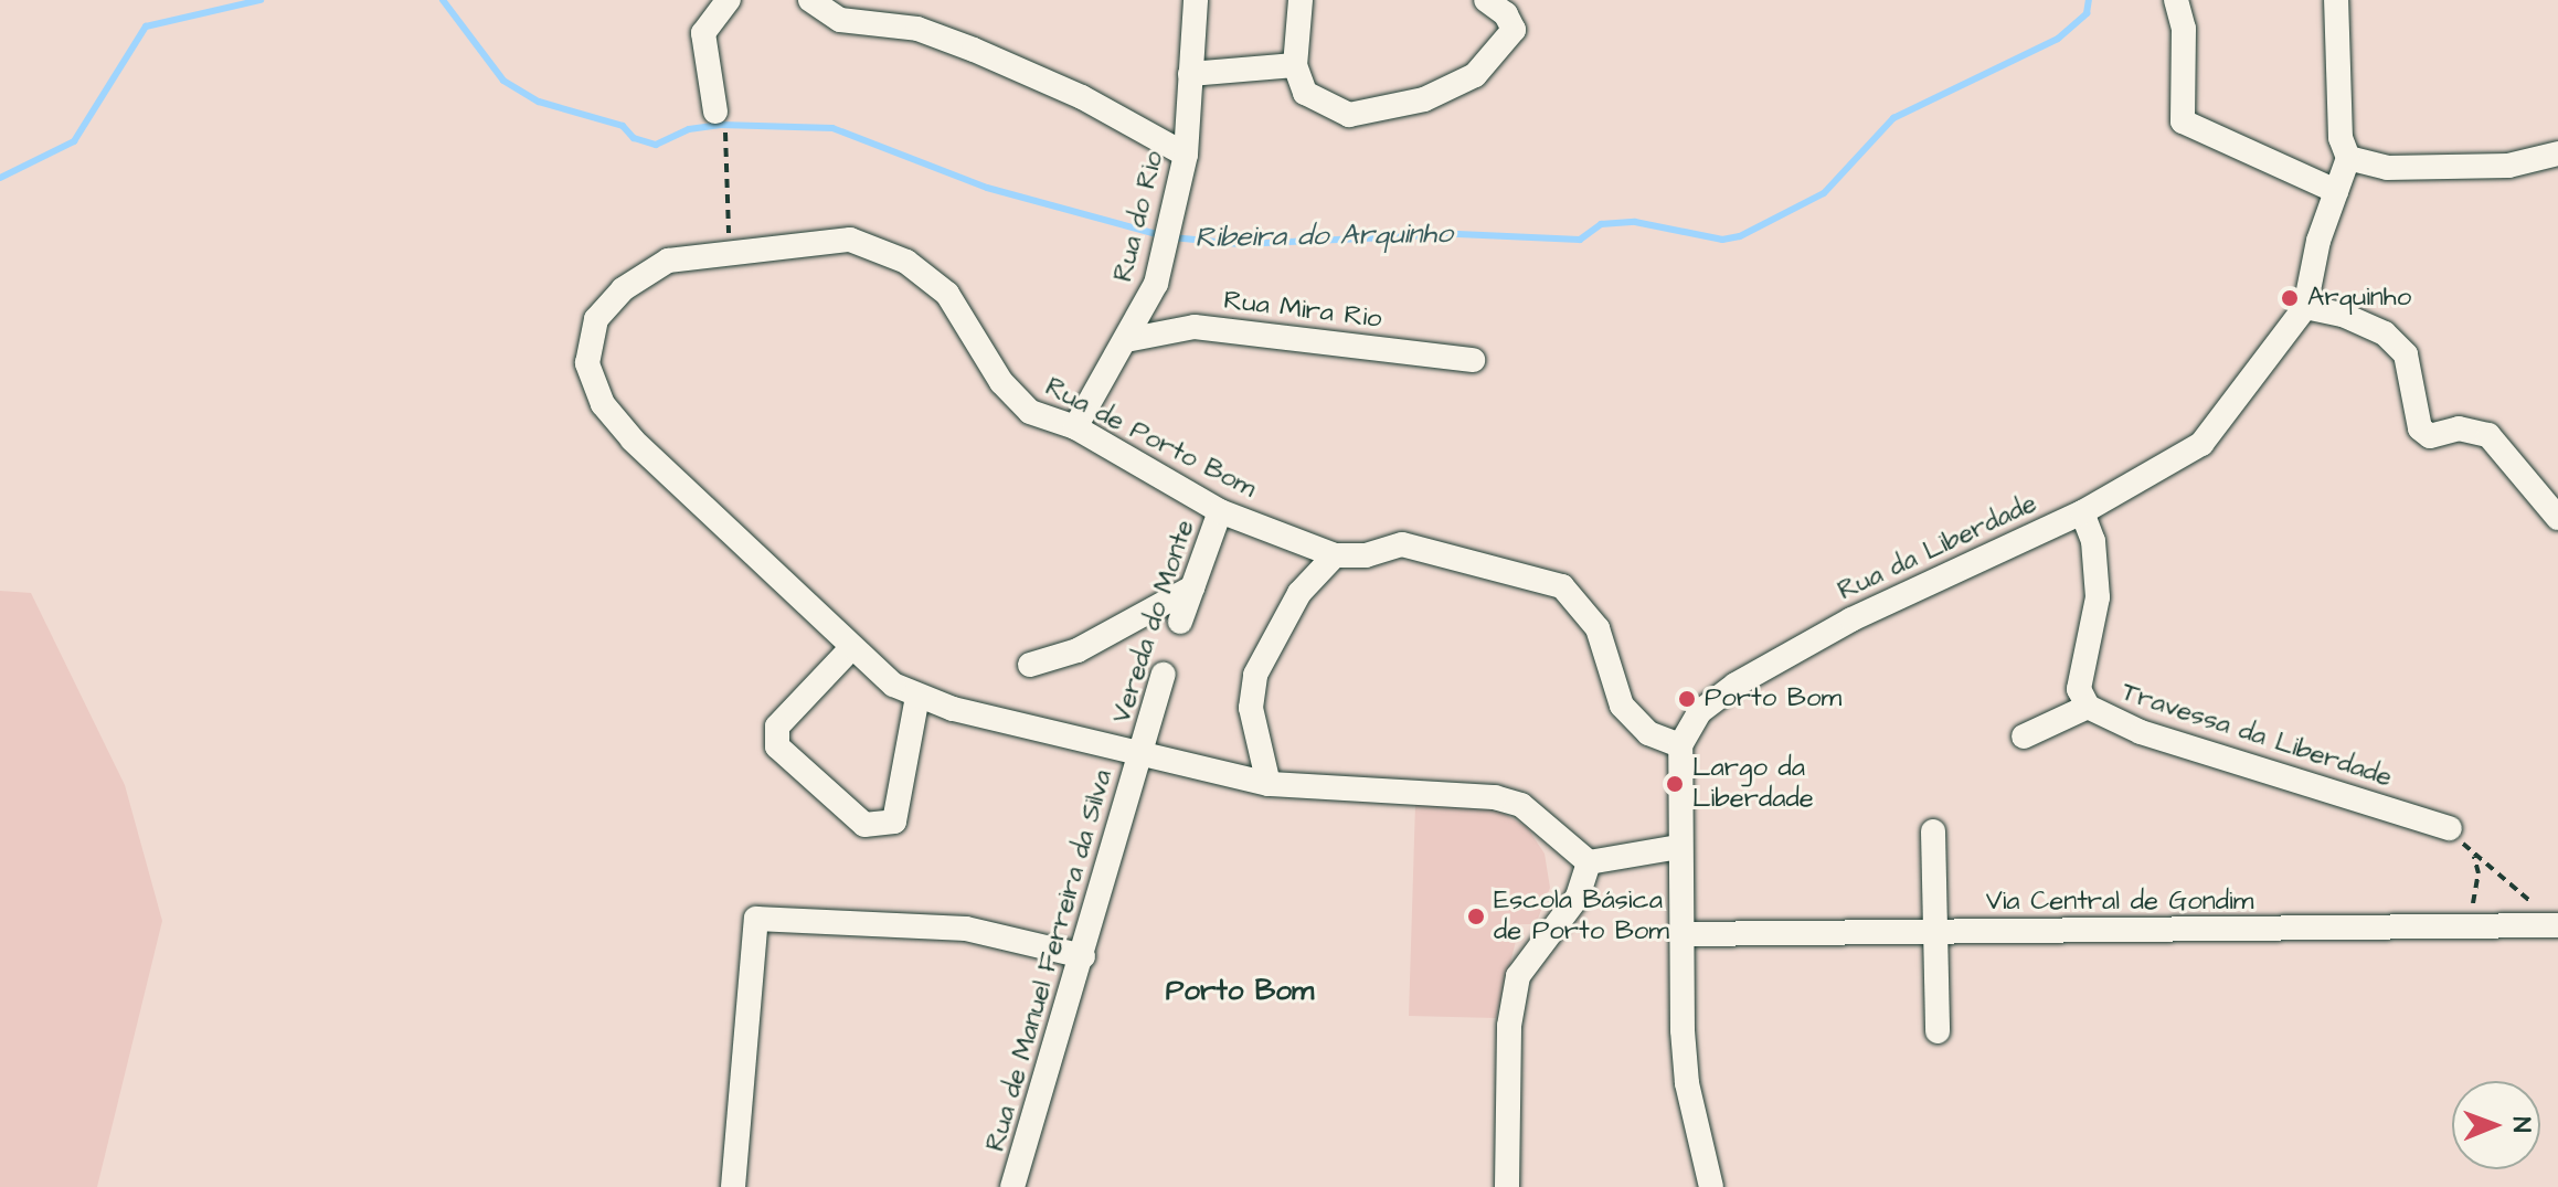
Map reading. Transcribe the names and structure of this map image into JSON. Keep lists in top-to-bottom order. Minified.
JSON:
{"streets":{"street":["Rua do Rio","Rua Mira Rio","Rua de Porto Bom","Rua da Liberdade","Vereda do Monte","Travessa da Liberdade","Via Central de Gondim","Rua de Manuel Ferreira da Silva"]},"crossings":[["Rua do Rio","Rua Mira Rio"],["Rua do Rio","Rua de Porto Bom"],["Rua de Porto Bom","Rua da Liberdade"],["Rua de Porto Bom","Vereda do Monte"],["Rua de Porto Bom","Rua de Manuel Ferreira da Silva"],["Rua da Liberdade","Travessa da Liberdade"],["Vereda do Monte","Rua de Manuel Ferreira da Silva"]],"districts":["Porto Bom"],"water":["Ribeira do Arquinho"],"places":["Arquinho","Porto Bom","Largo da Liberdade","Escola Básica de Porto Bom"],"north":"right"}
